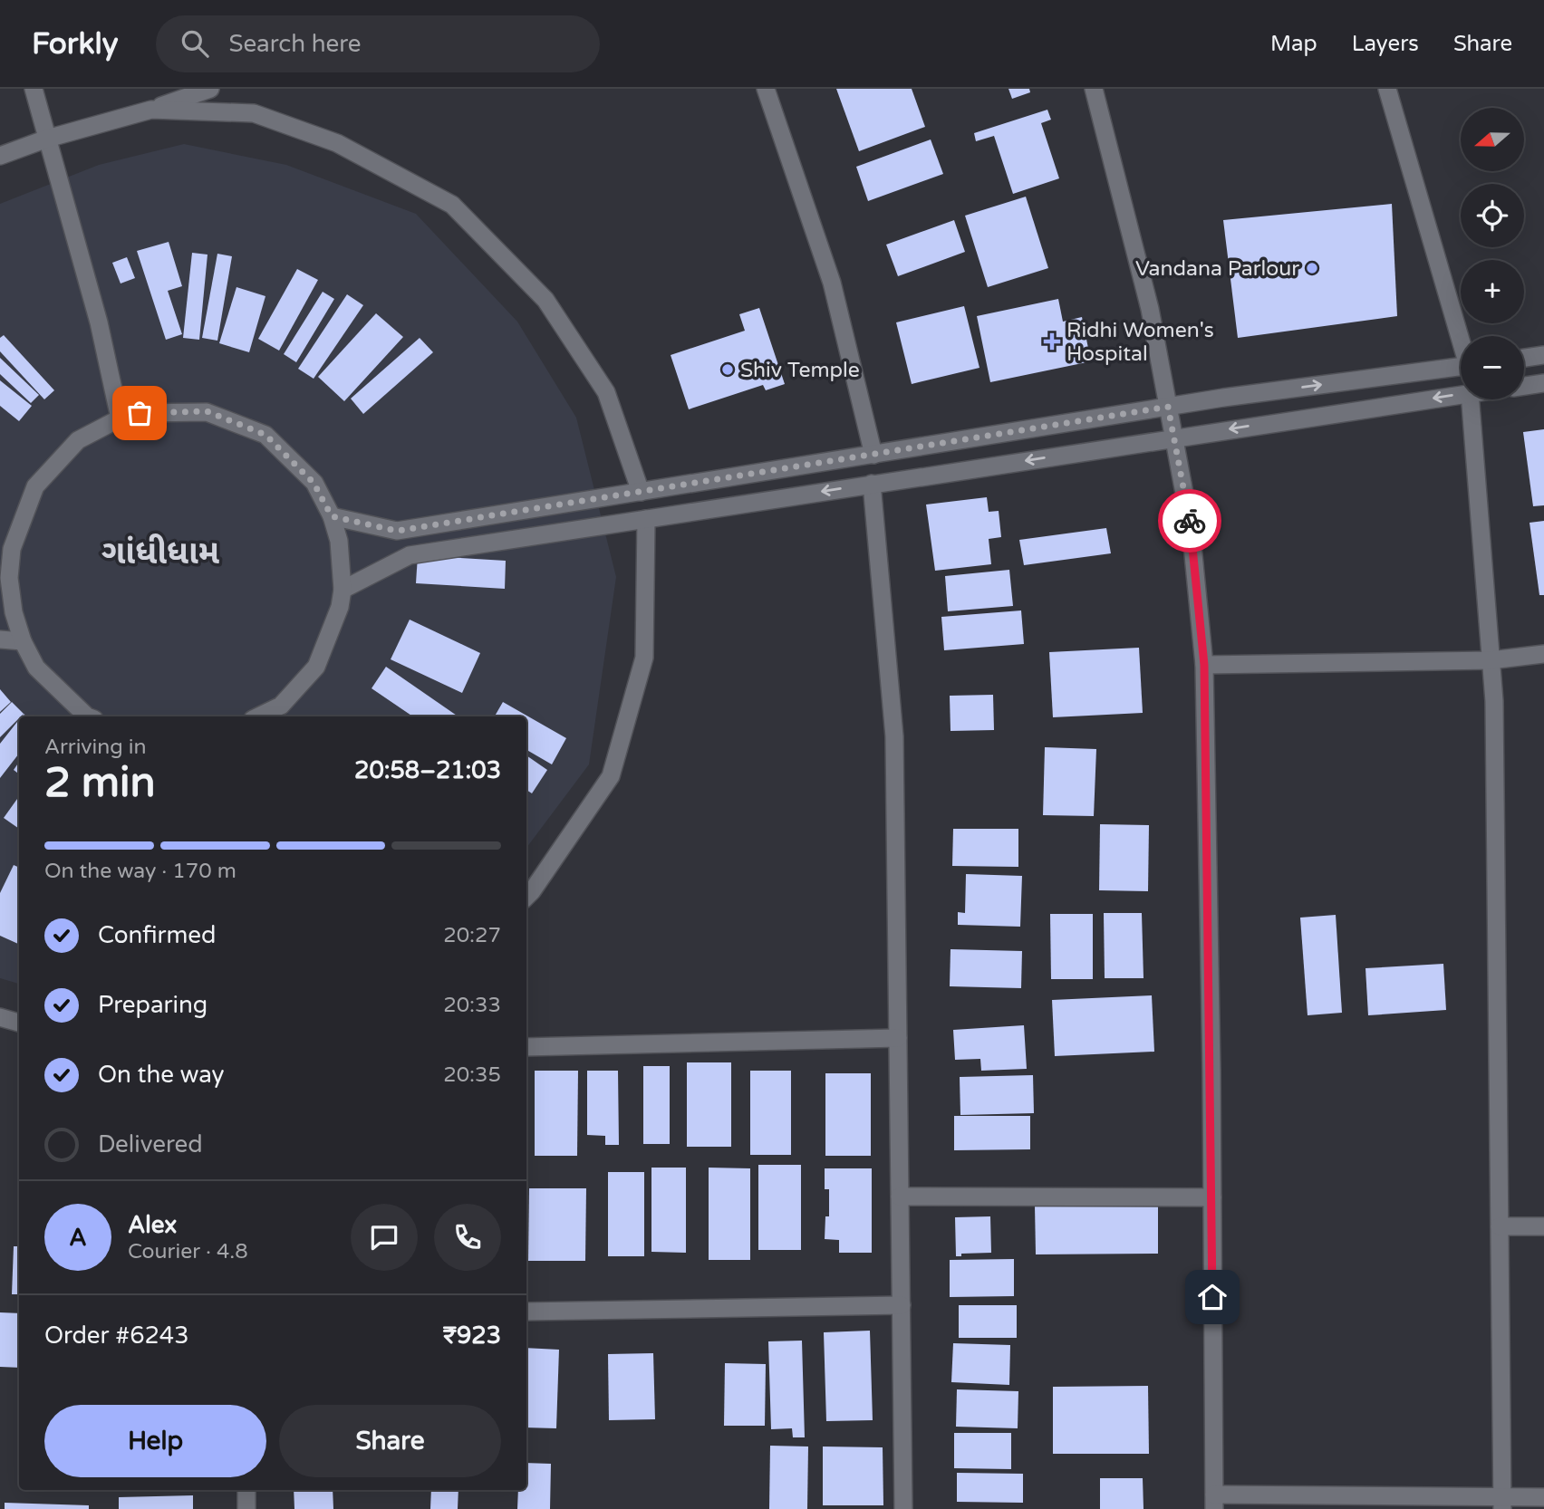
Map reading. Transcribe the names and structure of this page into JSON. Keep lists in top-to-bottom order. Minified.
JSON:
{"districts":["ગાંધીધામ"],"places":{"other":["Vandana Parlour","Shiv Temple"],"health":["Ridhi Women's Hospital"]},"north":"left","page":{"header":"Forkly","search":"Search here","nav":["Map","Layers","Share"],"map_buttons":["+","−"],"heading":["2 min","Arriving in","20:58–21:03"],"panel":["Alex","Courier · 4.8","Order #6243","₹923"],"bar":"On the way · 170 m","list":[["Confirmed","20:27"],["Preparing","20:33"],["On the way","20:35"],"Delivered"],"round":"A","buttons":["Help","Share"]}}
